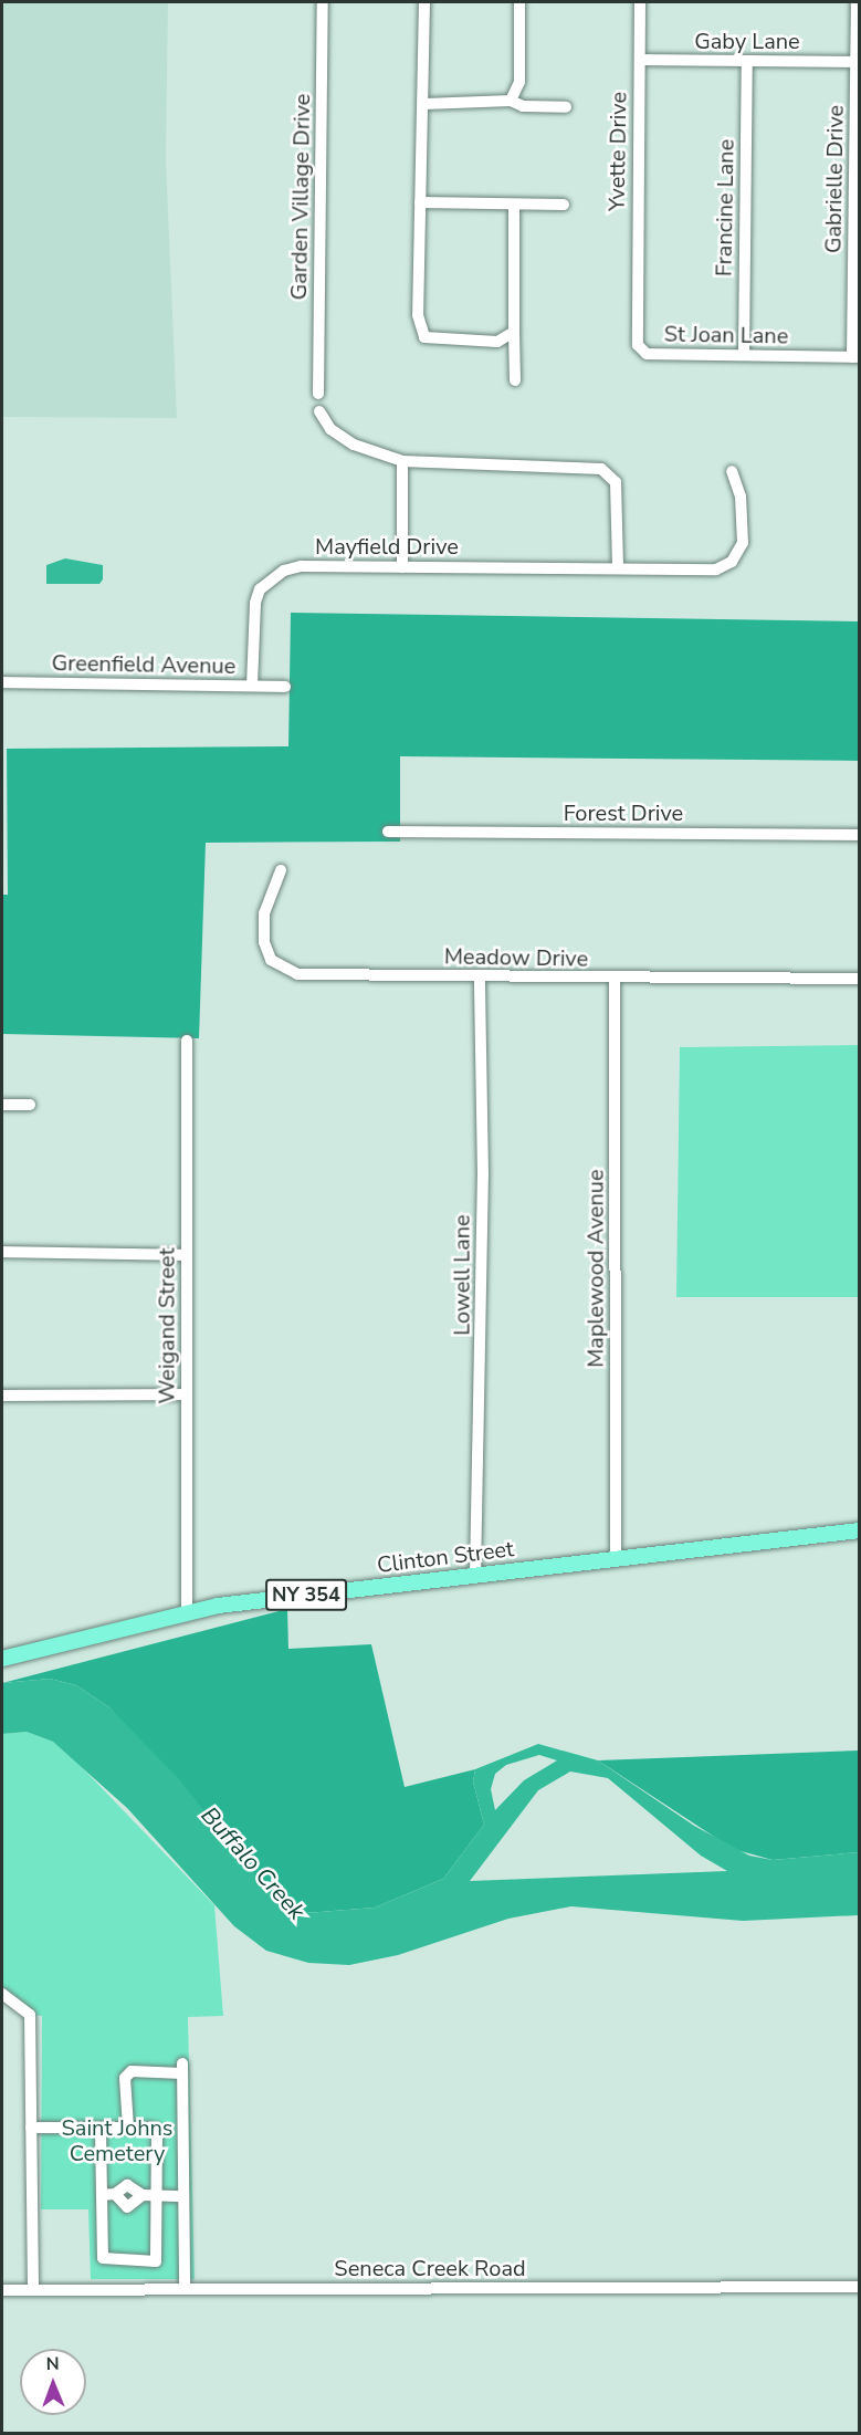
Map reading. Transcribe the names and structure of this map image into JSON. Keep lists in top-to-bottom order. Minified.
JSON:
{"streets":{"main road":["Clinton Street","NY 354"],"street":["Gaby Lane","Yvette Drive","Gabrielle Drive","Garden Village Drive","Francine Lane","St Joan Lane","Mayfield Drive","Greenfield Avenue","Forest Drive","Meadow Drive","Maplewood Avenue","Lowell Lane","Weigand Street","Seneca Creek Road"]},"crossings":[["Gaby Lane","Yvette Drive"],["Gaby Lane","Gabrielle Drive"],["Gaby Lane","Francine Lane"],["Yvette Drive","St Joan Lane"],["Gabrielle Drive","St Joan Lane"],["Francine Lane","St Joan Lane"],["Mayfield Drive","Greenfield Avenue"],["Meadow Drive","Maplewood Avenue"],["Meadow Drive","Lowell Lane"],["Maplewood Avenue","Clinton Street"],["Lowell Lane","Clinton Street"],["Weigand Street","Clinton Street"]],"water":["Buffalo Creek"],"parks":["Saint Johns Cemetery"],"north":"top"}
